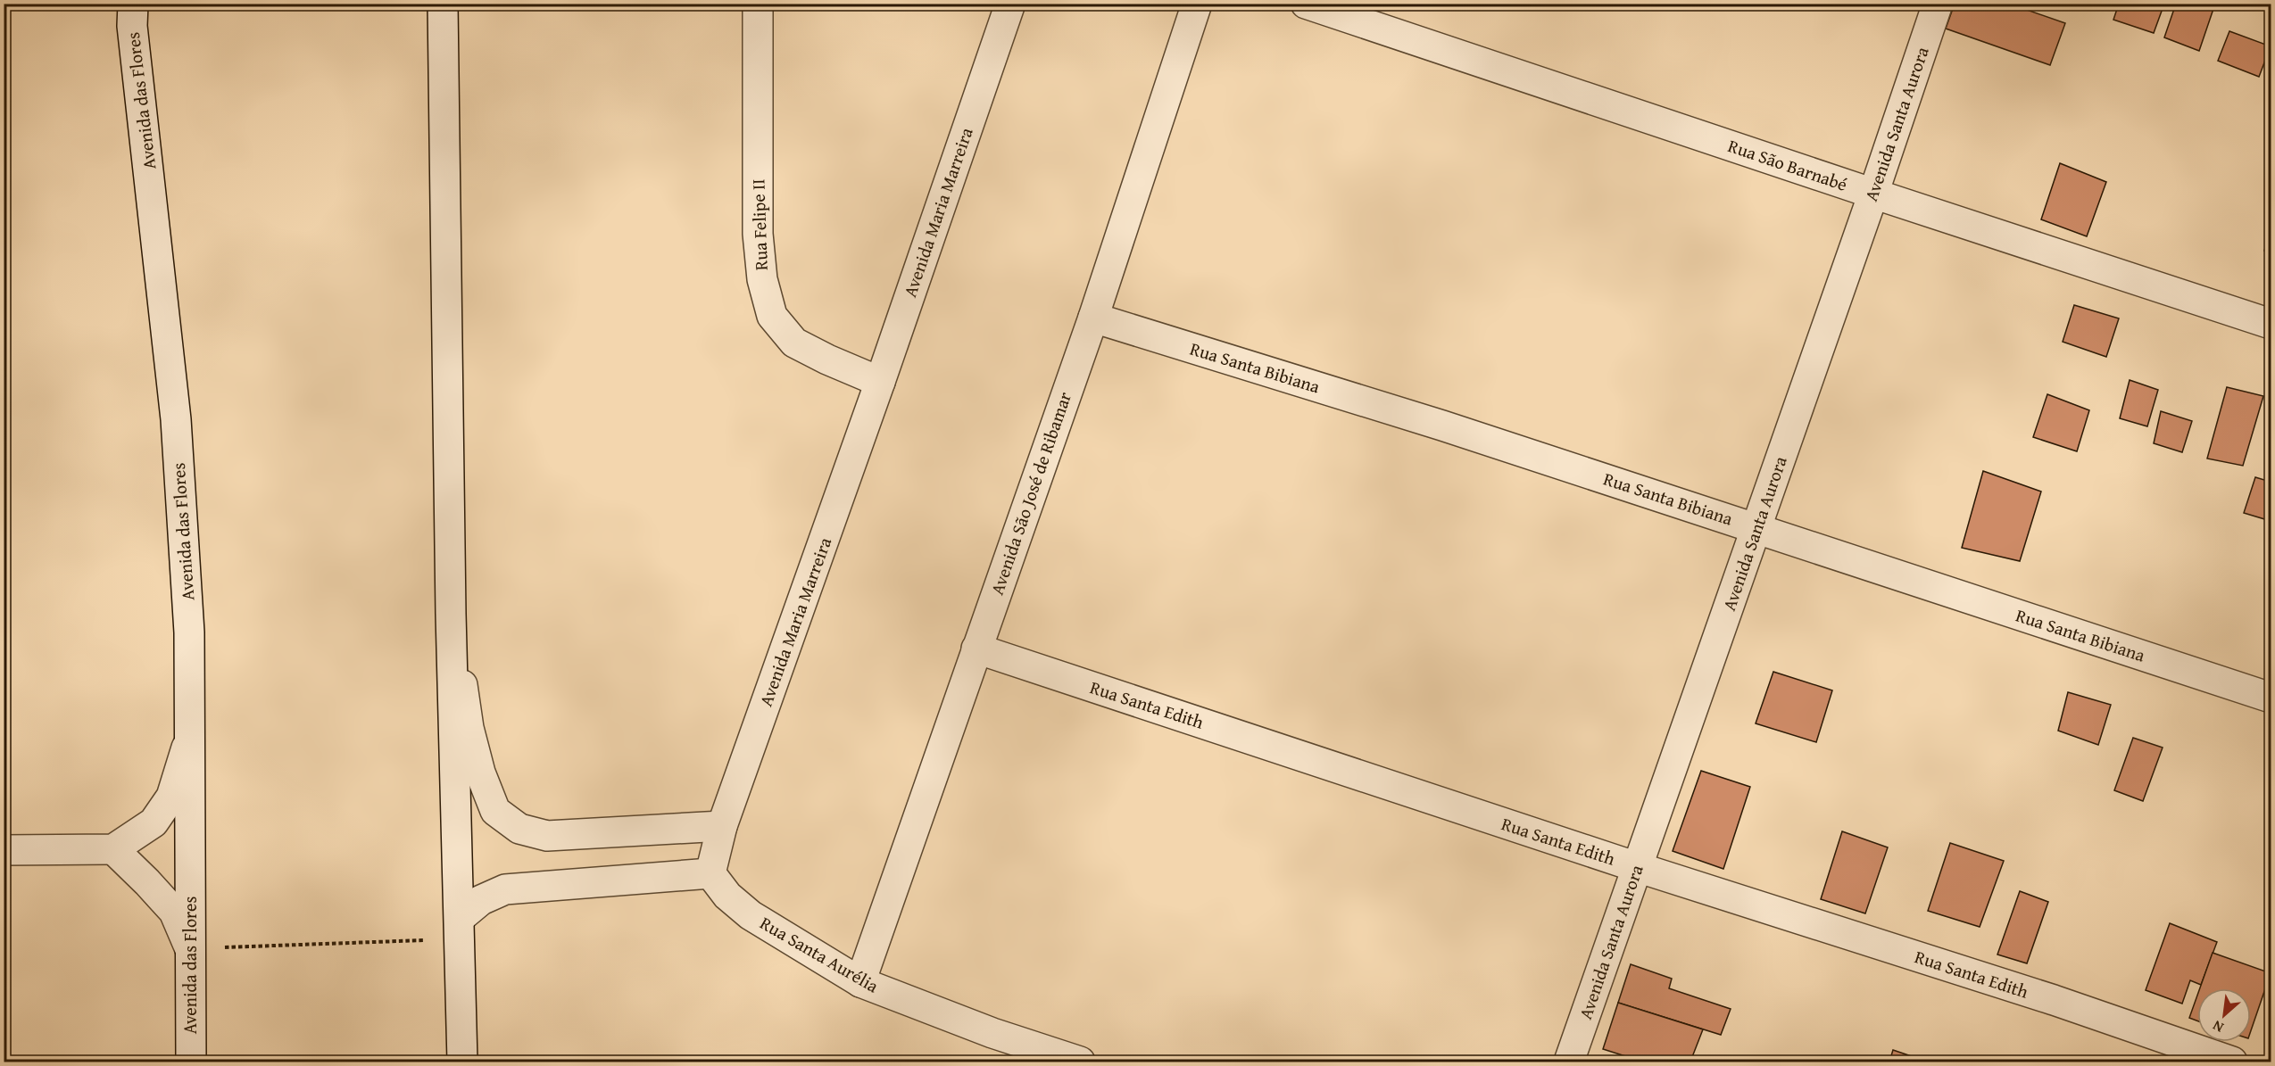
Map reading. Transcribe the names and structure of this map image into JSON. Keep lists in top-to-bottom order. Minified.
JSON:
{"streets":{"street":["Avenida das Flores","Avenida Santa Aurora","Rua São Barnabé","Avenida Maria Marreira","Rua Felipe II","Rua Santa Bibiana","Avenida São José de Ribamar","Rua Santa Edith","Rua Santa Aurélia"]},"crossings":[["Avenida Santa Aurora","Rua São Barnabé"],["Avenida Santa Aurora","Rua Santa Bibiana"],["Avenida Santa Aurora","Rua Santa Edith"],["Avenida Maria Marreira","Rua Felipe II"],["Rua Santa Bibiana","Avenida São José de Ribamar"],["Avenida São José de Ribamar","Rua Santa Edith"],["Avenida São José de Ribamar","Rua Santa Aurélia"]],"north":"bottom left"}
